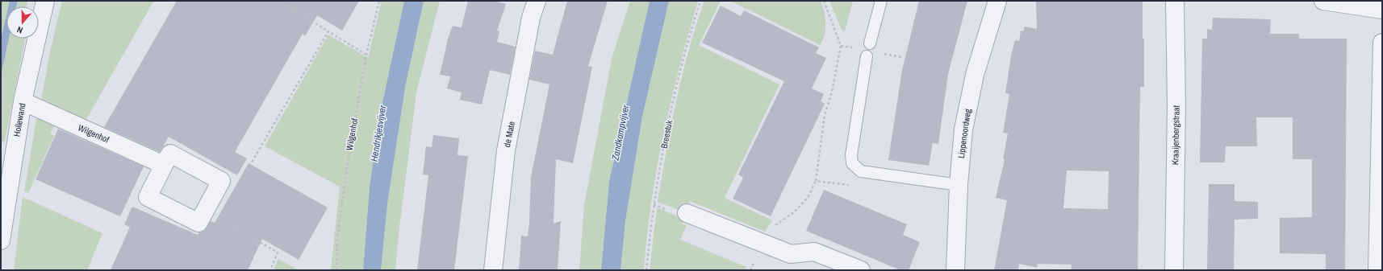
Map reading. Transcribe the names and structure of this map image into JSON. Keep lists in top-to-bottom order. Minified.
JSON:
{"streets":{"street":["Hollewand","Wilgenhof","Lippenoordweg","de Mate","Kraaijenbergstraat"],"path":["Breestuk"]},"crossings":[["Hollewand","Wilgenhof"]],"water":["Zandkampvijver","Hendrikjesvijver"],"north":"bottom"}
